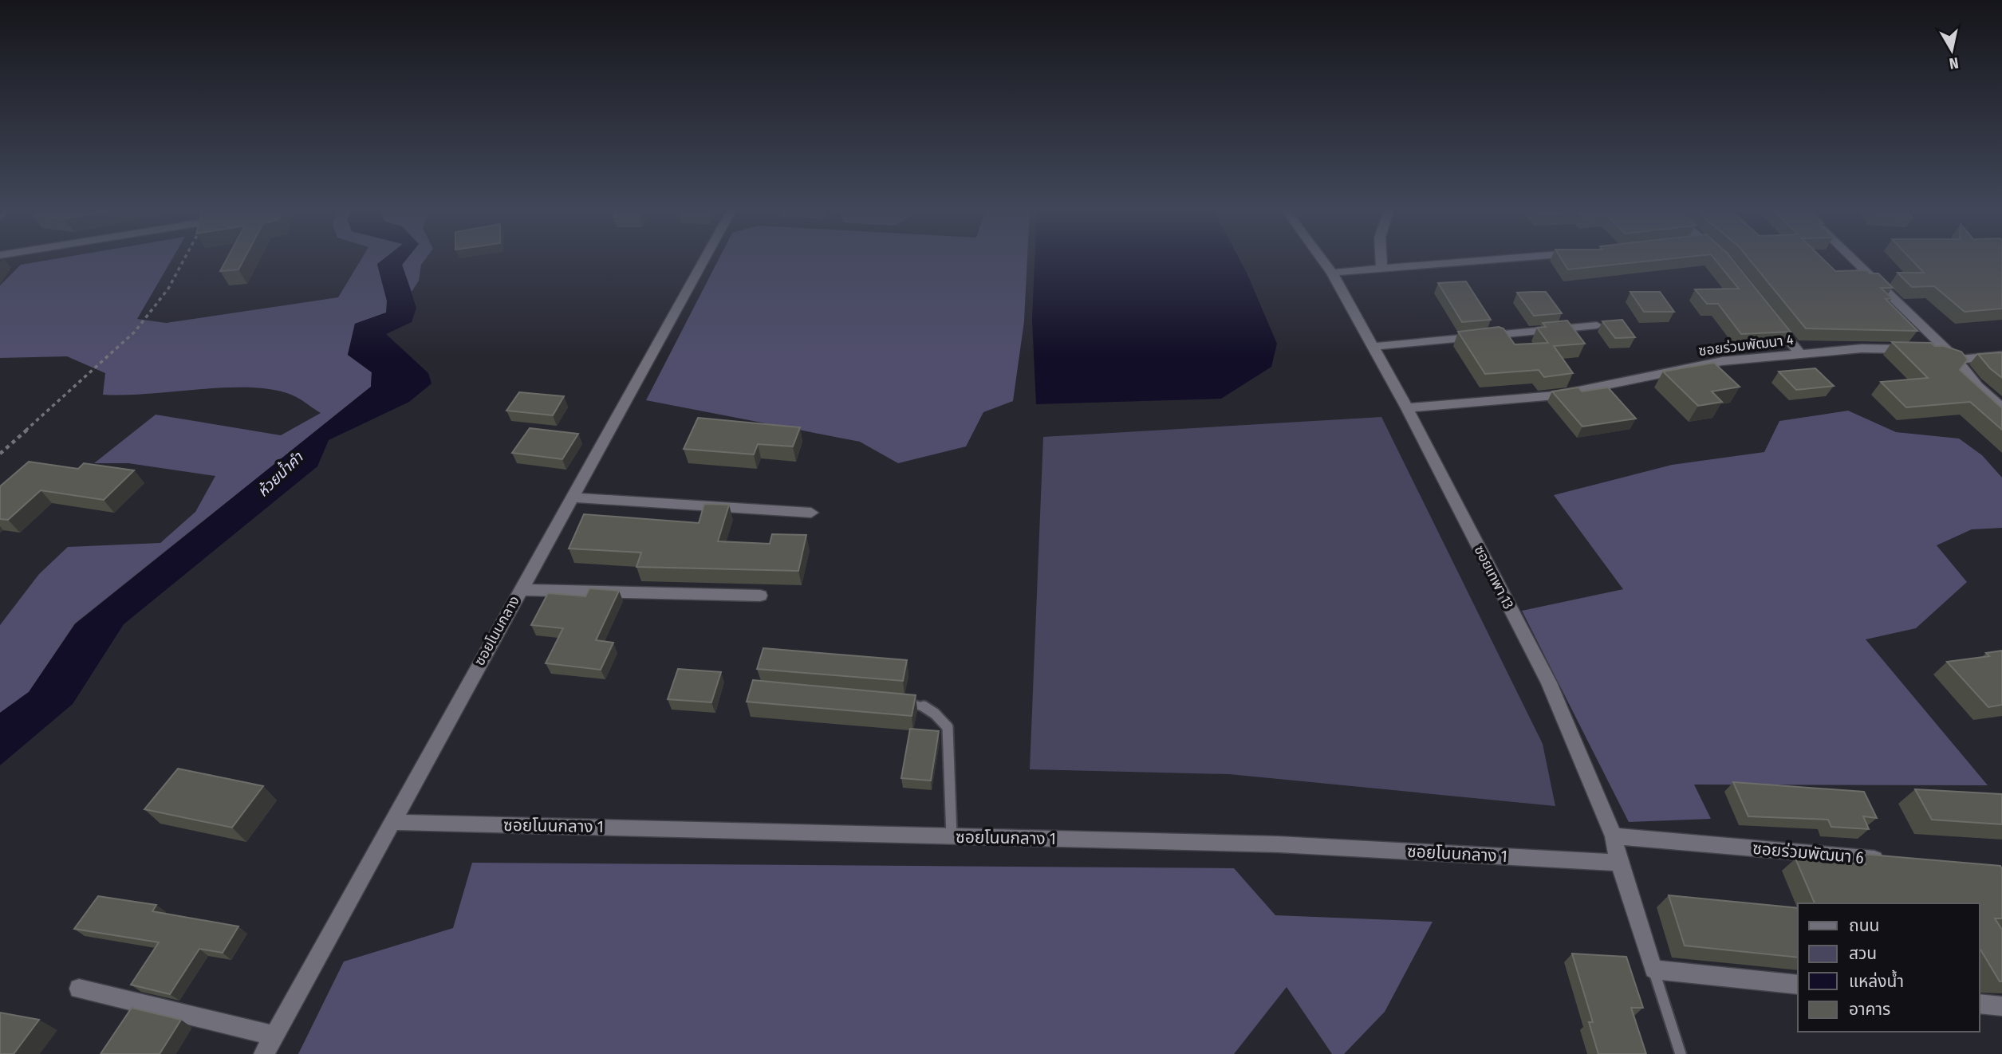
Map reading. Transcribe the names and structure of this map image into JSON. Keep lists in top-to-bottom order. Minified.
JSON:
{"streets":{"street":["ซอยร่วมพัฒนา 4","ซอยเทพา 13","ซอยโนนกลาง","ซอยโนนกลาง 1","ซอยร่วมพัฒนา 6"]},"crossings":[["ซอยร่วมพัฒนา 4","ซอยเทพา 13"],["ซอยเทพา 13","ซอยโนนกลาง 1"],["ซอยเทพา 13","ซอยร่วมพัฒนา 6"],["ซอยโนนกลาง","ซอยโนนกลาง 1"]],"water":["ห้วยน้ำคำ"],"legend":["ถนน","สวน","แหล่งน้ำ","อาคาร"],"north":"bottom"}
